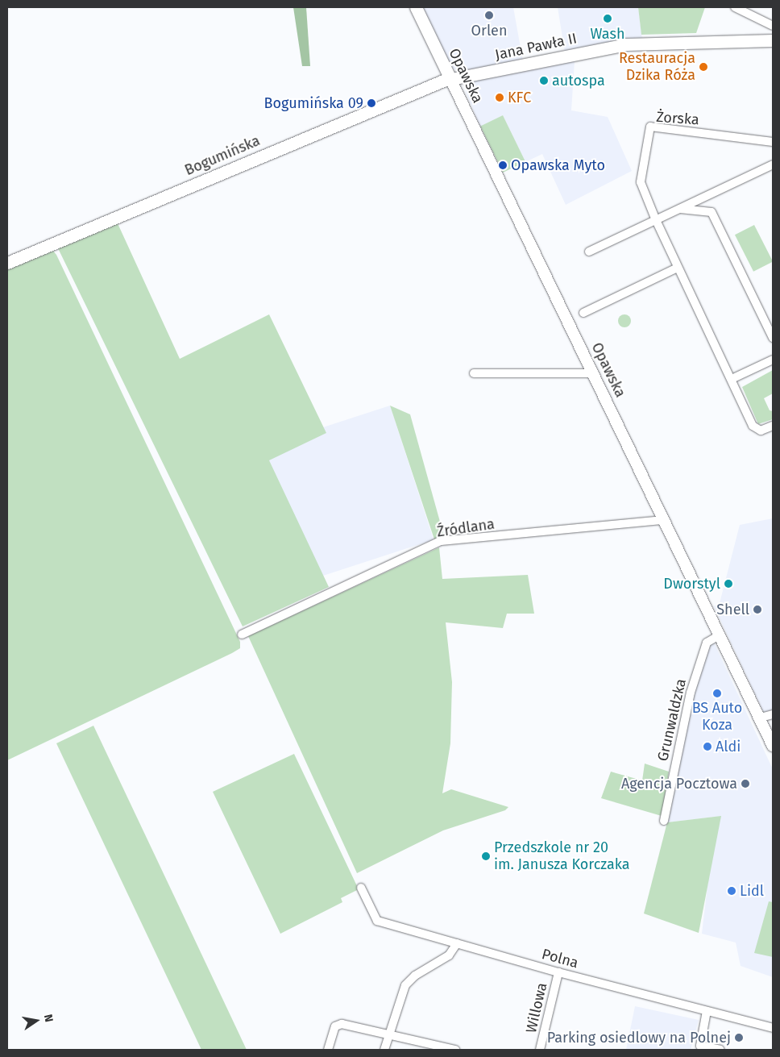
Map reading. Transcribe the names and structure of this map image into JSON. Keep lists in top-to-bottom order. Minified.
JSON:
{"streets":{"main road":["Jana Pawła II","Opawska","Bogumińska"],"street":["Żorska","Źródlana","Grunwaldzka","Polna","Willowa"]},"crossings":[["Jana Pawła II","Opawska"],["Jana Pawła II","Bogumińska"],["Opawska","Bogumińska"],["Opawska","Źródlana"],["Opawska","Grunwaldzka"],["Polna","Willowa"]],"places":["Orlen","Wash","Restauracja Dzika Róża","autospa","KFC","Bogumińska 09","Opawska Myto","Dworstyl","Shell","BS Auto Koza","Aldi","Agencja Pocztowa","Przedszkole nr 20 im. Janusza Korczaka","Lidl","Parking osiedlowy na Polnej"],"north":"right"}
